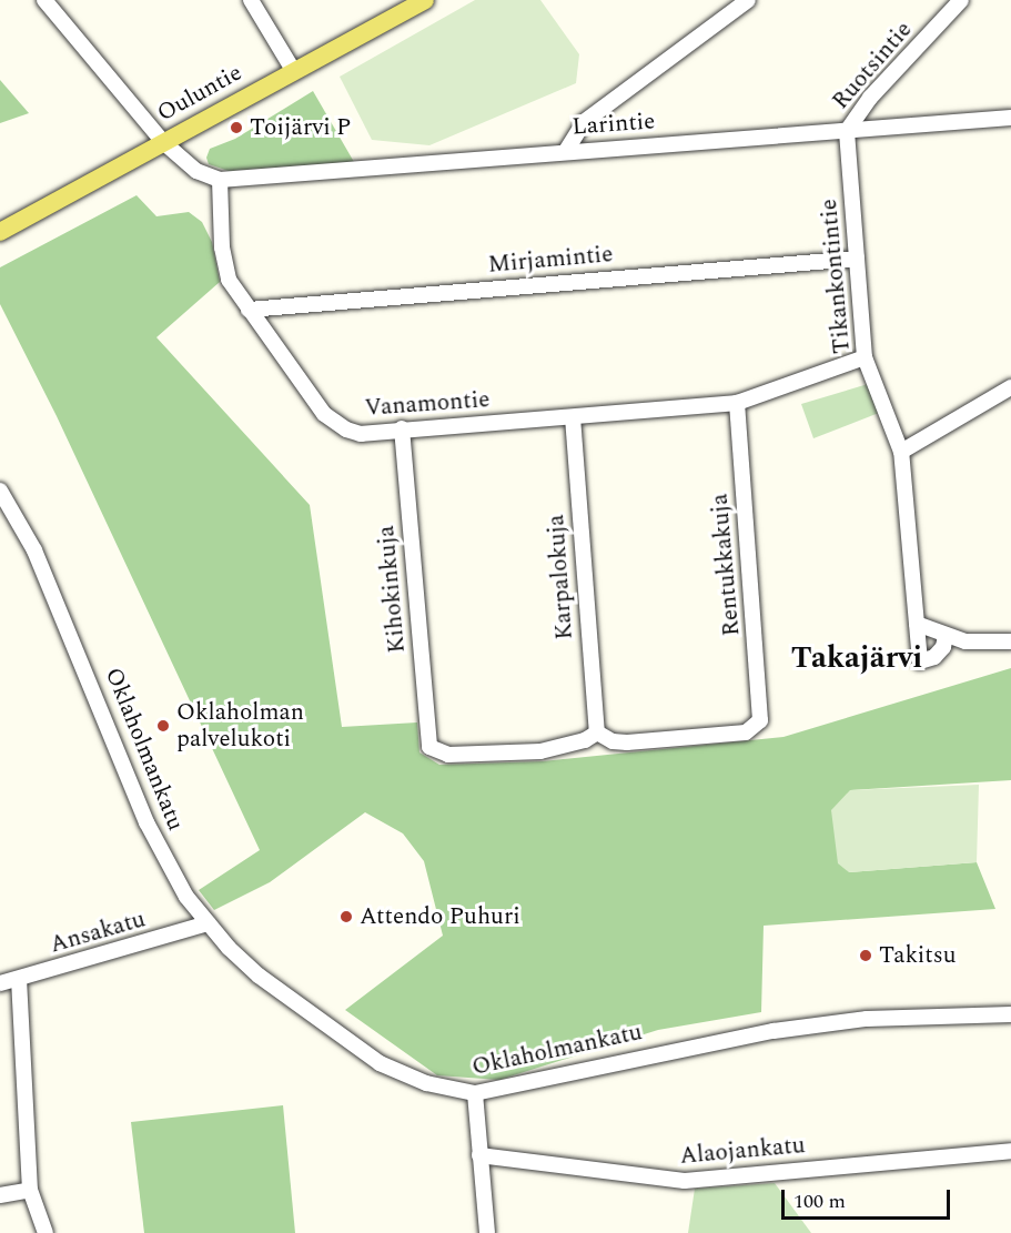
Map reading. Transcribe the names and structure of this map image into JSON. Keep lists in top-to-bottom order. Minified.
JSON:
{"streets":{"main road":["Ouluntie"],"street":["Ruotsintie","Larintie","Mirjamintie","Tikankontintie","Vanamontie","Rentukkakuja","Karpalokuja","Kihokinkuja","Oklaholmankatu","Ansakatu","Alaojankatu"]},"crossings":[["Ruotsintie","Larintie"],["Ruotsintie","Tikankontintie"],["Larintie","Tikankontintie"],["Larintie","Vanamontie"],["Mirjamintie","Tikankontintie"],["Mirjamintie","Vanamontie"],["Tikankontintie","Vanamontie"],["Vanamontie","Rentukkakuja"],["Vanamontie","Karpalokuja"],["Vanamontie","Kihokinkuja"],["Rentukkakuja","Karpalokuja"],["Rentukkakuja","Kihokinkuja"],["Karpalokuja","Kihokinkuja"],["Oklaholmankatu","Ansakatu"]],"districts":["Takajärvi"],"places":["Toijärvi P","Oklaholman palvelukoti","Attendo Puhuri","Takitsu"],"scale_bar":"100 m"}
